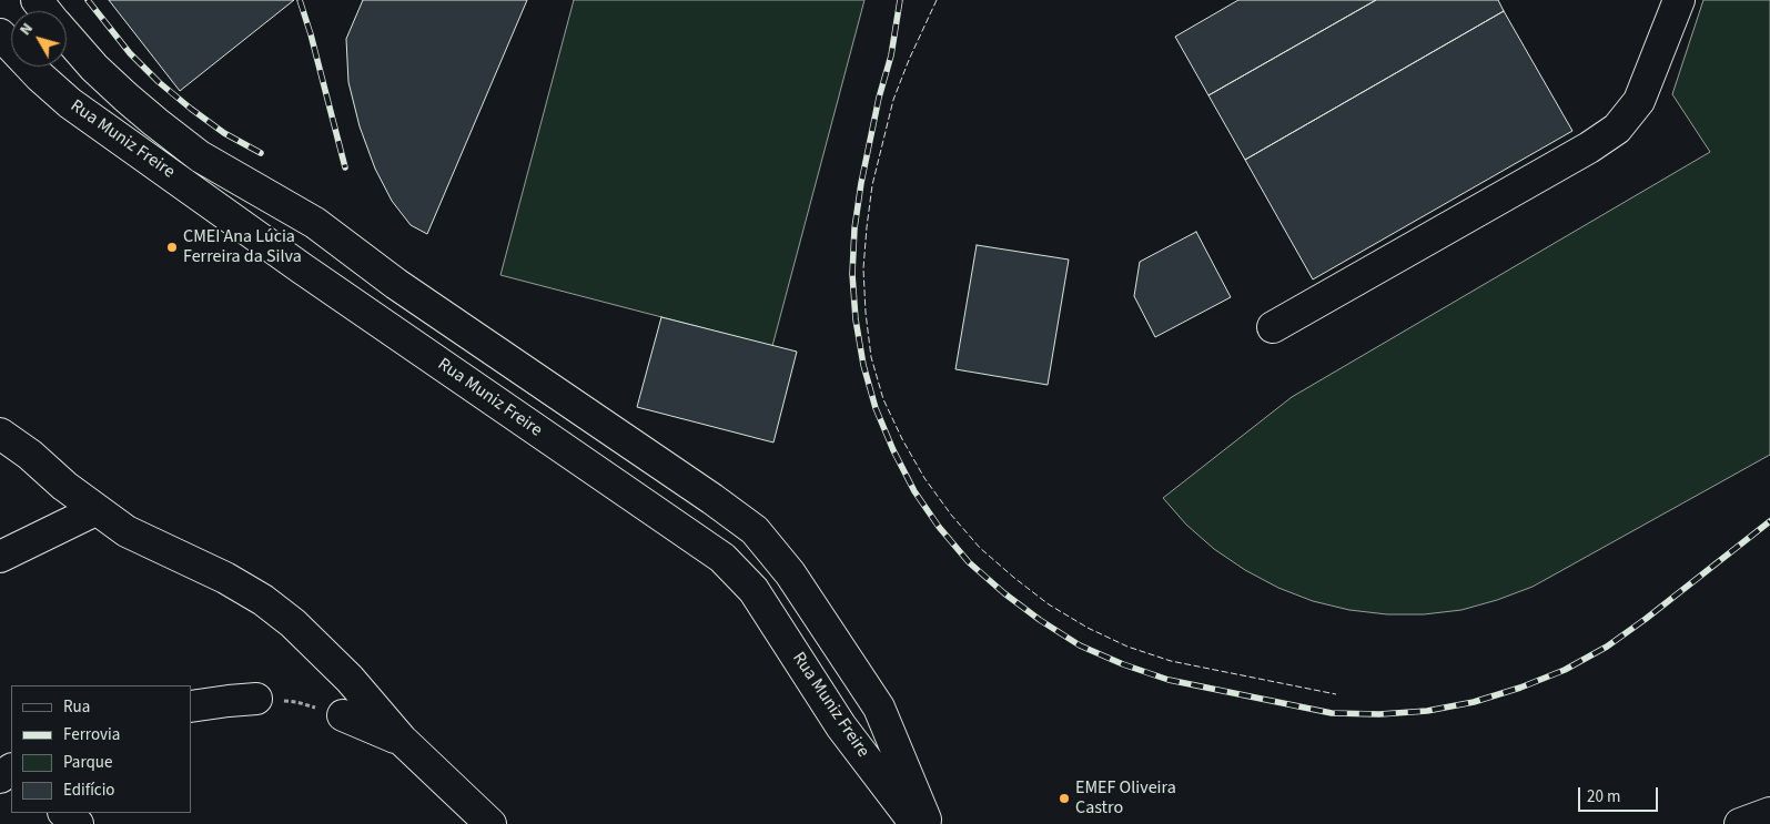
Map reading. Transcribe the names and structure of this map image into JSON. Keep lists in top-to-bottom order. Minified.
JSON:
{"streets":{"street":["Rua Muniz Freire"]},"places":["CMEI Ana Lúcia Ferreira da Silva","EMEF Oliveira Castro"],"legend":["Rua","Ferrovia","Parque","Edifício"],"scale_bar":"20 m","north":"top left"}
